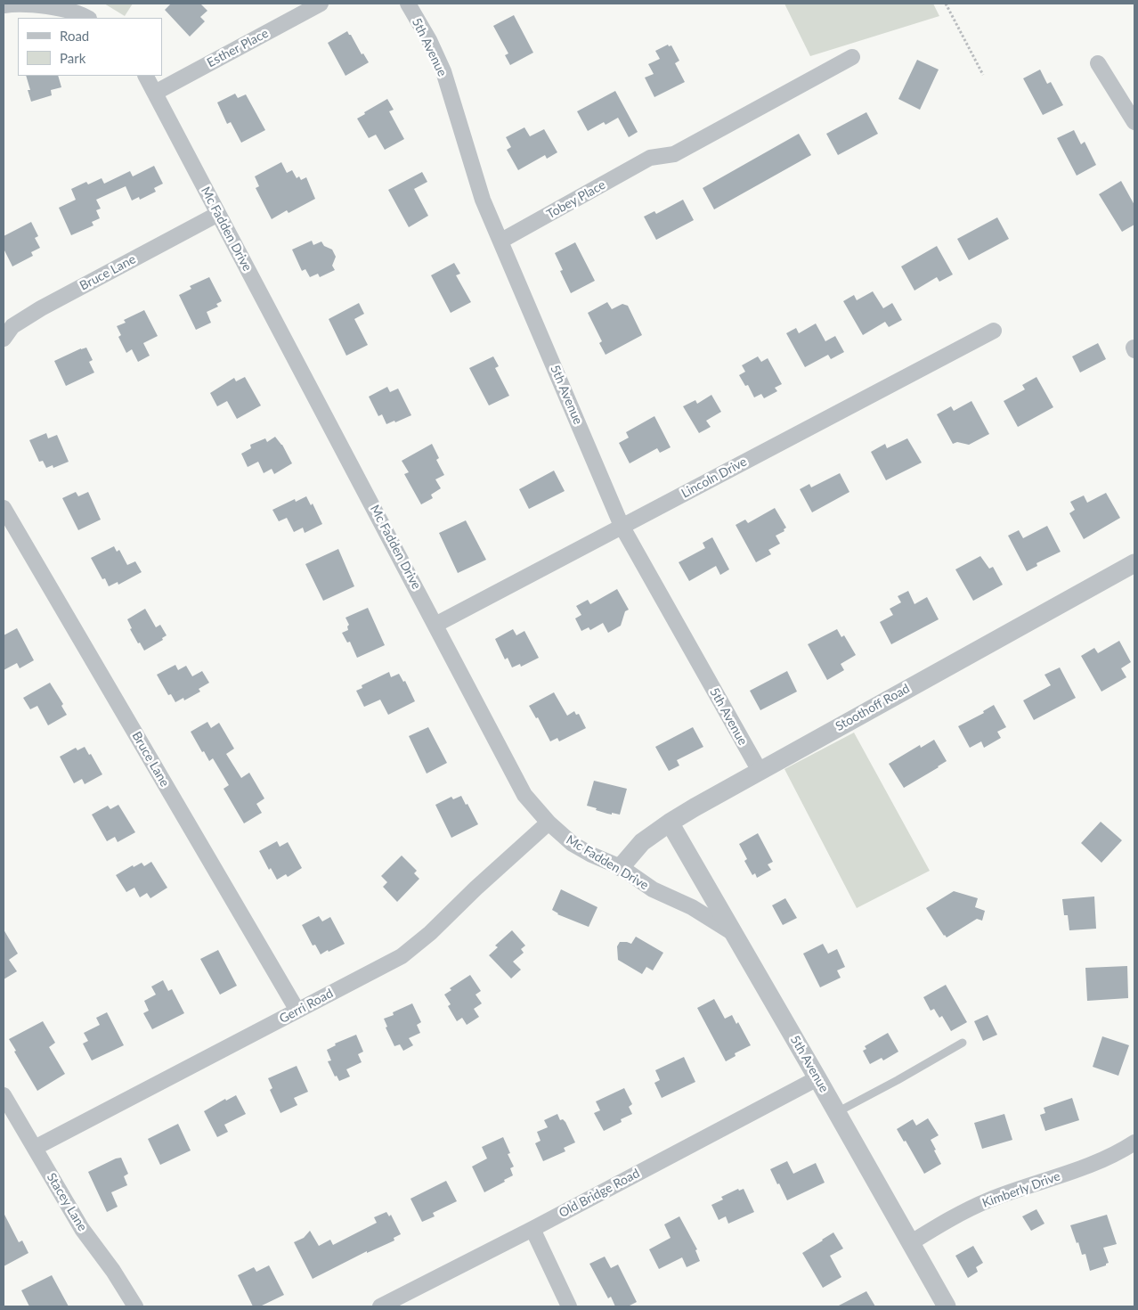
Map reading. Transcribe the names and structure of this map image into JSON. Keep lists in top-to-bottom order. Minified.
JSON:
{"streets":{"street":["5th Avenue","Esther Place","Tobey Place","Mc Fadden Drive","Bruce Lane","Lincoln Drive","Stoothoff Road","Gerri Road","Kimberly Drive","Old Bridge Road","Stacey Lane"]},"crossings":[["5th Avenue","Tobey Place"],["5th Avenue","Mc Fadden Drive"],["5th Avenue","Lincoln Drive"],["5th Avenue","Stoothoff Road"],["5th Avenue","Kimberly Drive"],["5th Avenue","Old Bridge Road"],["Esther Place","Mc Fadden Drive"],["Mc Fadden Drive","Bruce Lane"],["Mc Fadden Drive","Lincoln Drive"],["Mc Fadden Drive","Stoothoff Road"],["Mc Fadden Drive","Gerri Road"],["Bruce Lane","Gerri Road"],["Gerri Road","Stacey Lane"]],"legend":["Road","Park"]}
